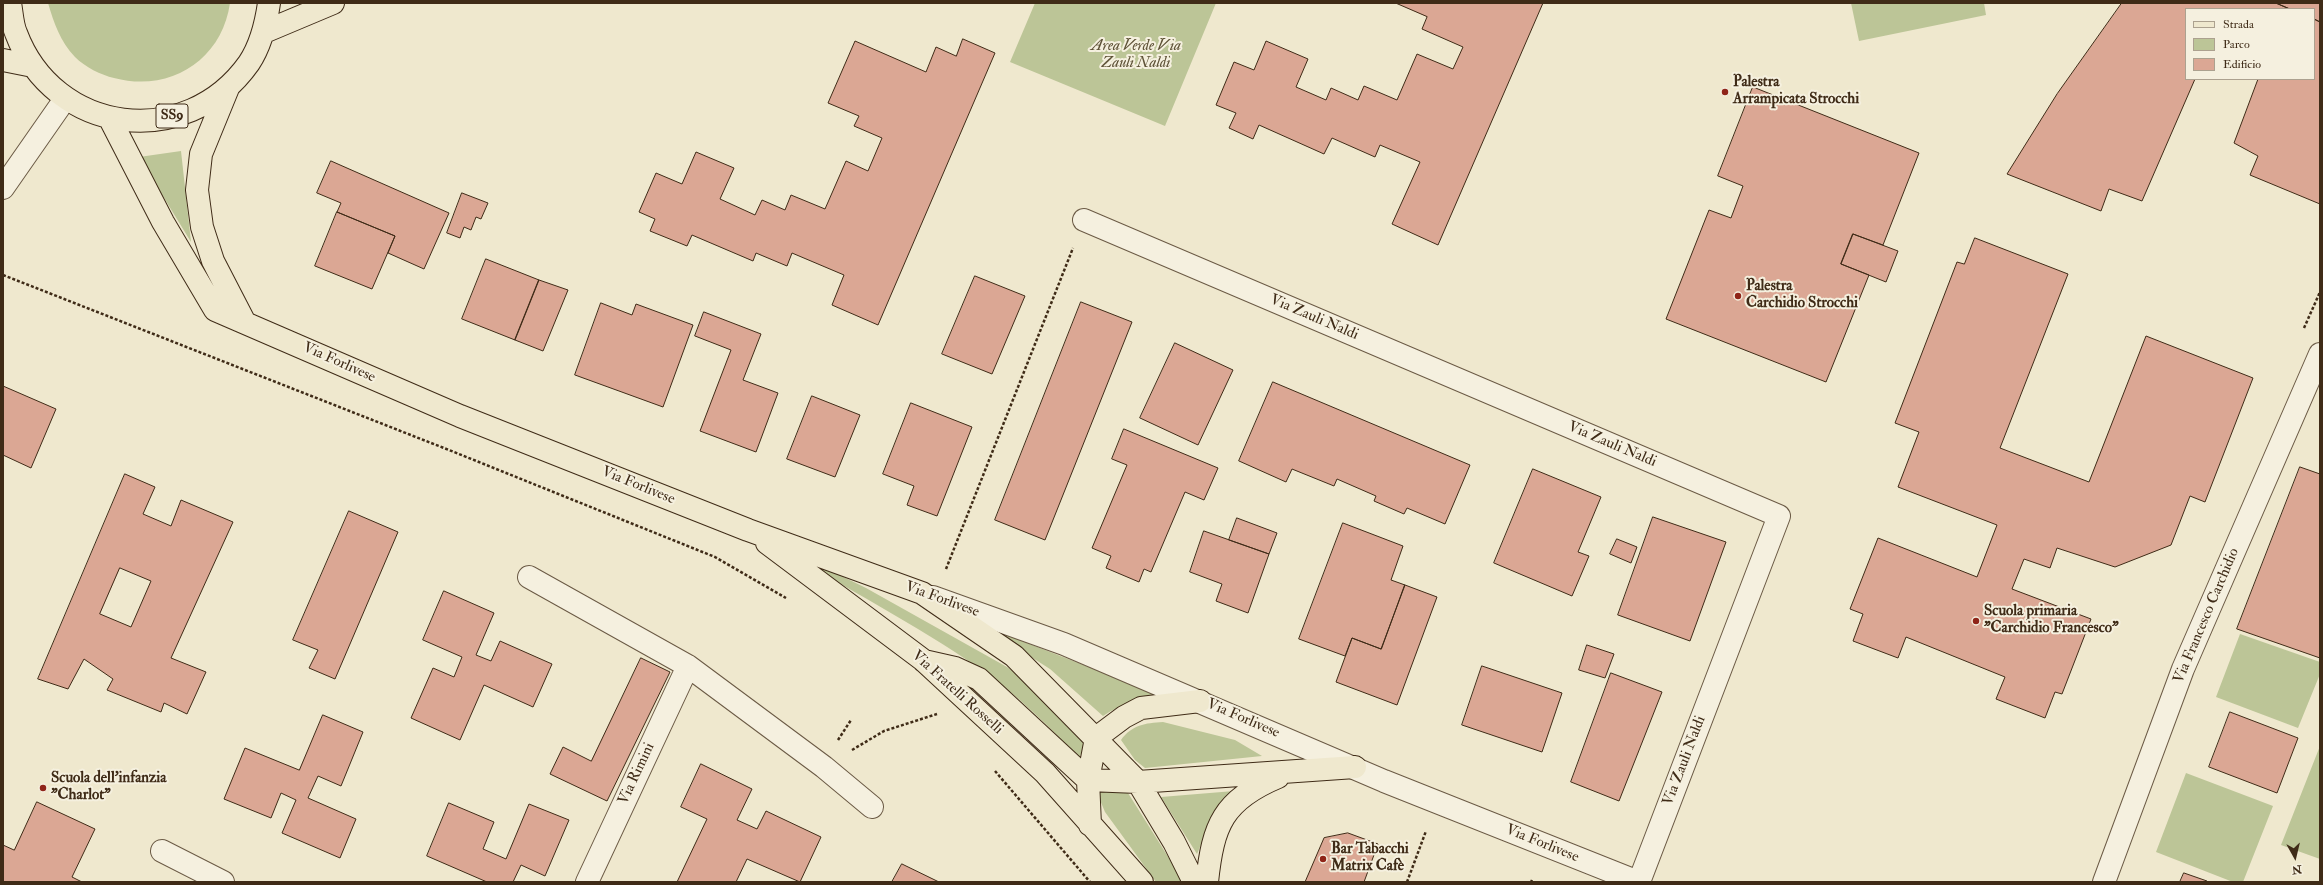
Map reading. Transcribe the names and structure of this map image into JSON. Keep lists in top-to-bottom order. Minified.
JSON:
{"streets":{"main road":["SS9","Via Forlivese","Via Fratelli Rosselli"],"street":["Via Zauli Naldi","Via Francesco Carchidio","Via Rimini"]},"crossings":[["SS9","Via Forlivese"],["Via Zauli Naldi","Via Forlivese"],["Via Forlivese","Via Fratelli Rosselli"]],"parks":["Area Verde Via Zauli Naldi"],"places":["Palestra Arrampicata Strocchi","Palestra Carchidio Strocchi","Scuola primaria \"Carchidio Francesco\"","Scuola dell'infanzia \"Charlot\"","Bar Tabacchi Matrix Cafè"],"legend":["Strada","Parco","Edificio"],"north":"bottom"}
